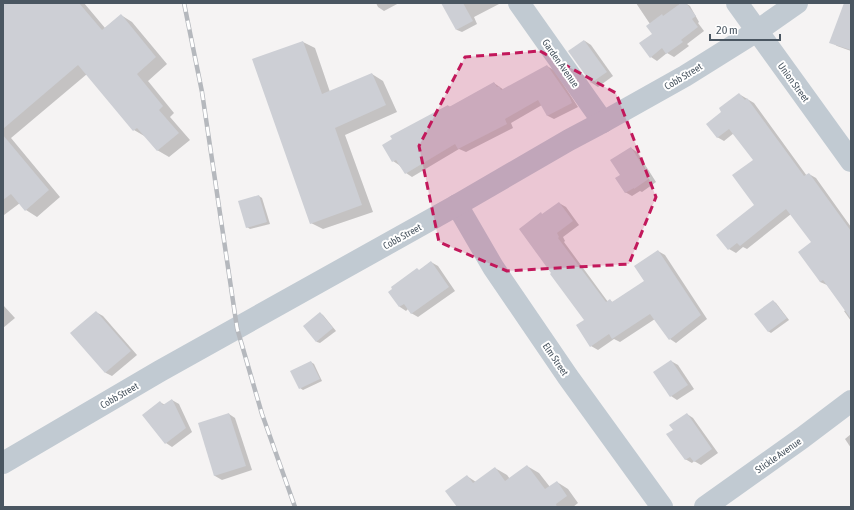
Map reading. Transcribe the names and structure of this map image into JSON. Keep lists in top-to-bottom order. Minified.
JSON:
{"streets":{"street":["Garden Avenue","Cobb Street","Union Street","Elm Street","Stickle Avenue"]},"crossings":[["Garden Avenue","Cobb Street"],["Cobb Street","Union Street"],["Cobb Street","Elm Street"]],"scale_bar":"20 m"}
